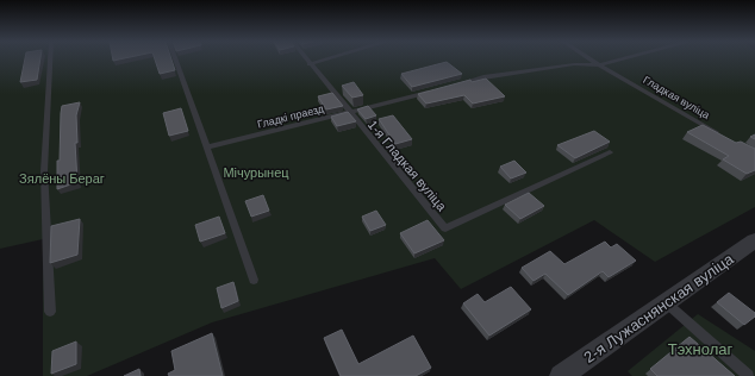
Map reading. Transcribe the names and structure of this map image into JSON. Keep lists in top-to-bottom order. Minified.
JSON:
{"streets":{"street":["2-я Лужаснянская вуліца"],"lane":["Гладкая вуліца","Гладкі праезд","1-я Гладкая вуліца"]},"crossings":[["Гладкі праезд","1-я Гладкая вуліца"]],"parks":["Мічурынец","Зялёны Бераг","Тэхнолаг"]}
